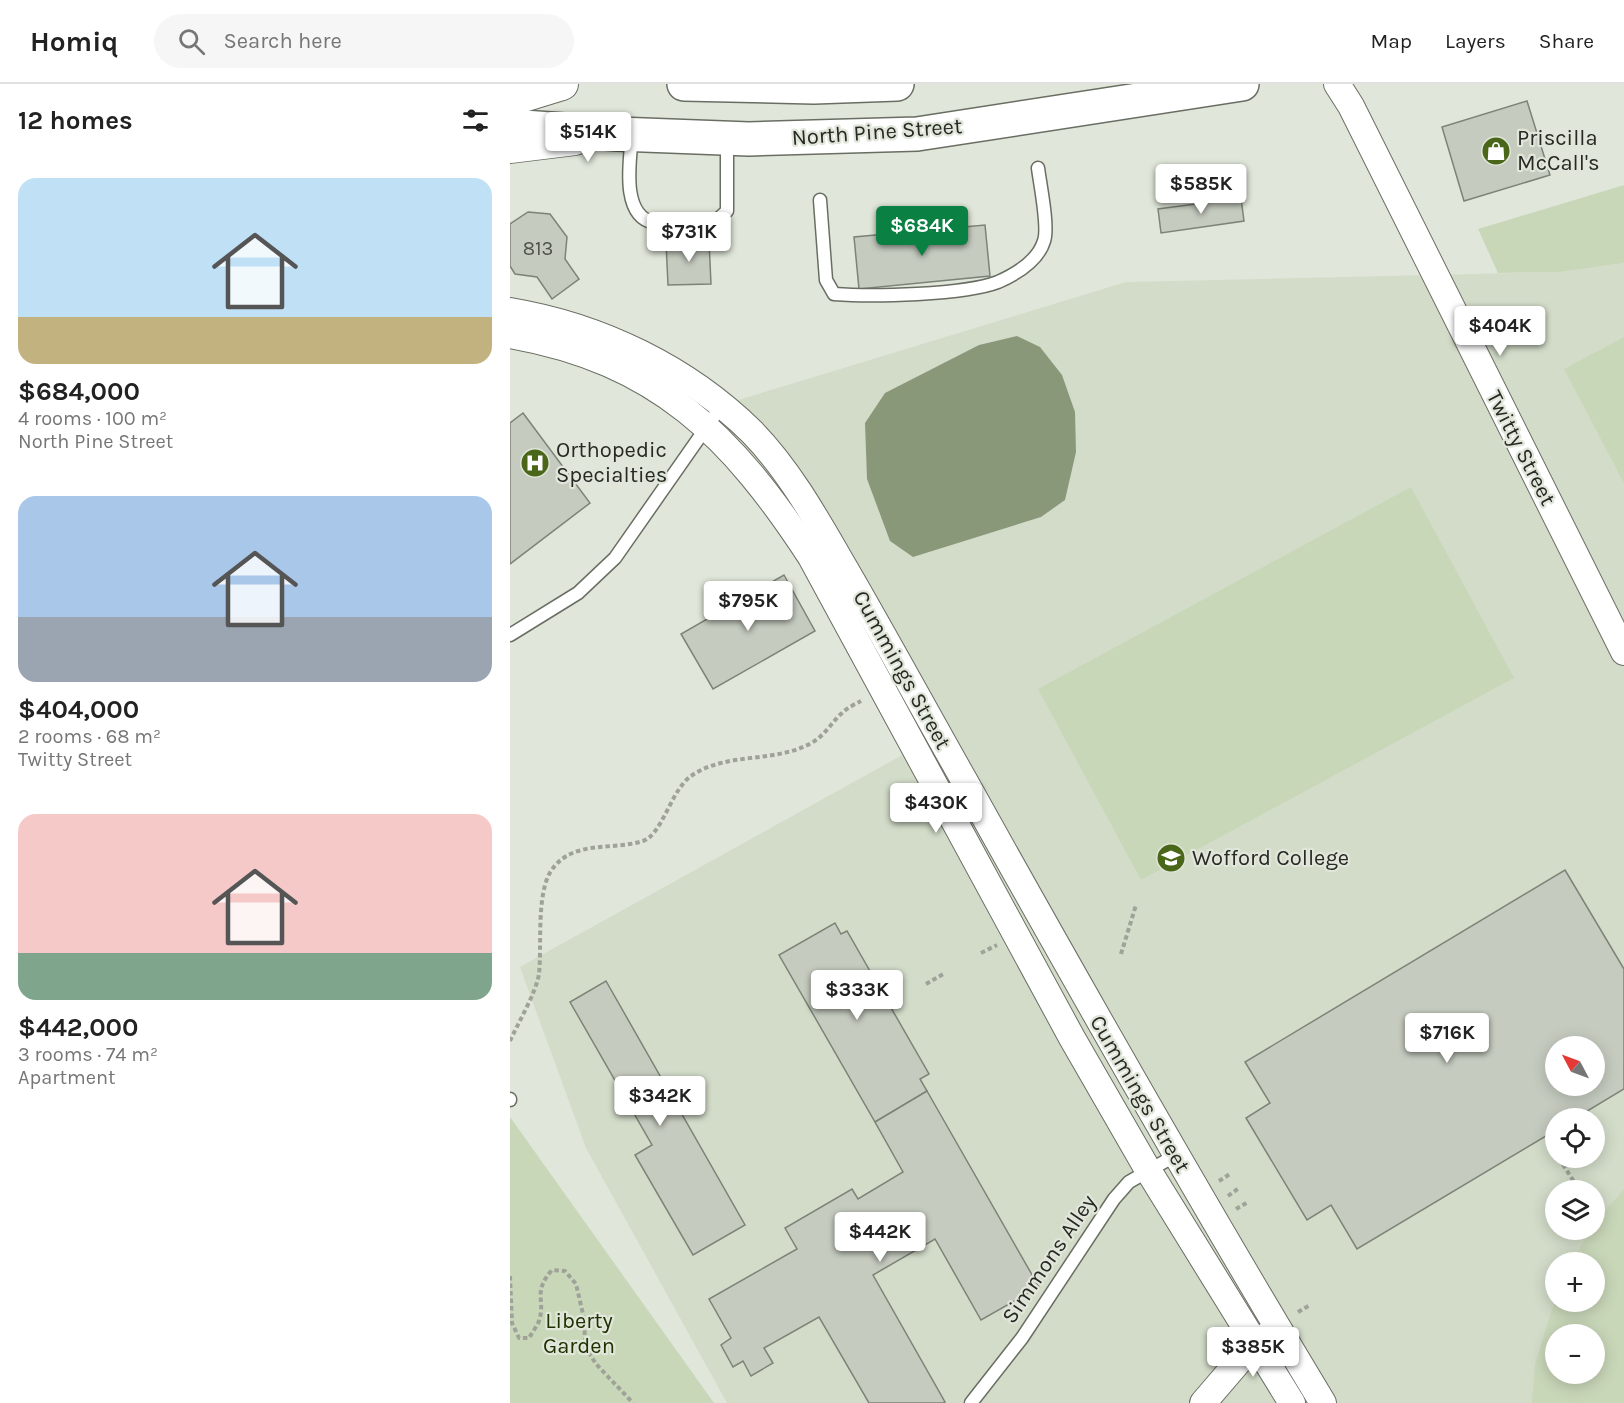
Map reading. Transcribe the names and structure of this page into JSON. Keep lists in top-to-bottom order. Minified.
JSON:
{"streets":{"highway":["North Pine Street"],"street":["Twitty Street","Cummings Street"],"lane":["Simmons Alley"]},"crossings":[["Cummings Street","Simmons Alley"]],"parks":["Liberty Garden"],"places":{"shop":["Priscilla McCall's"],"hospital":["Orthopedic Specialties"],"school or university":["Wofford College"]},"house_numbers":["813"],"north":"top left","page":{"header":"Homiq","search":"Search here","nav":["Map","Layers","Share"],"heading":"12 homes","price":["$514K","$585K","$684K","$731K","$404K","$795K","$430K","$333K","$716K","$342K","$442K","$385K"],"list":[{"name":"$684,000","note":"4 rooms · 100 m² · North Pine Street"},{"name":"$404,000","note":"2 rooms · 68 m² · Twitty Street"},{"name":"$442,000","note":"3 rooms · 74 m² · Apartment"}],"map_buttons":["+","−"]}}
